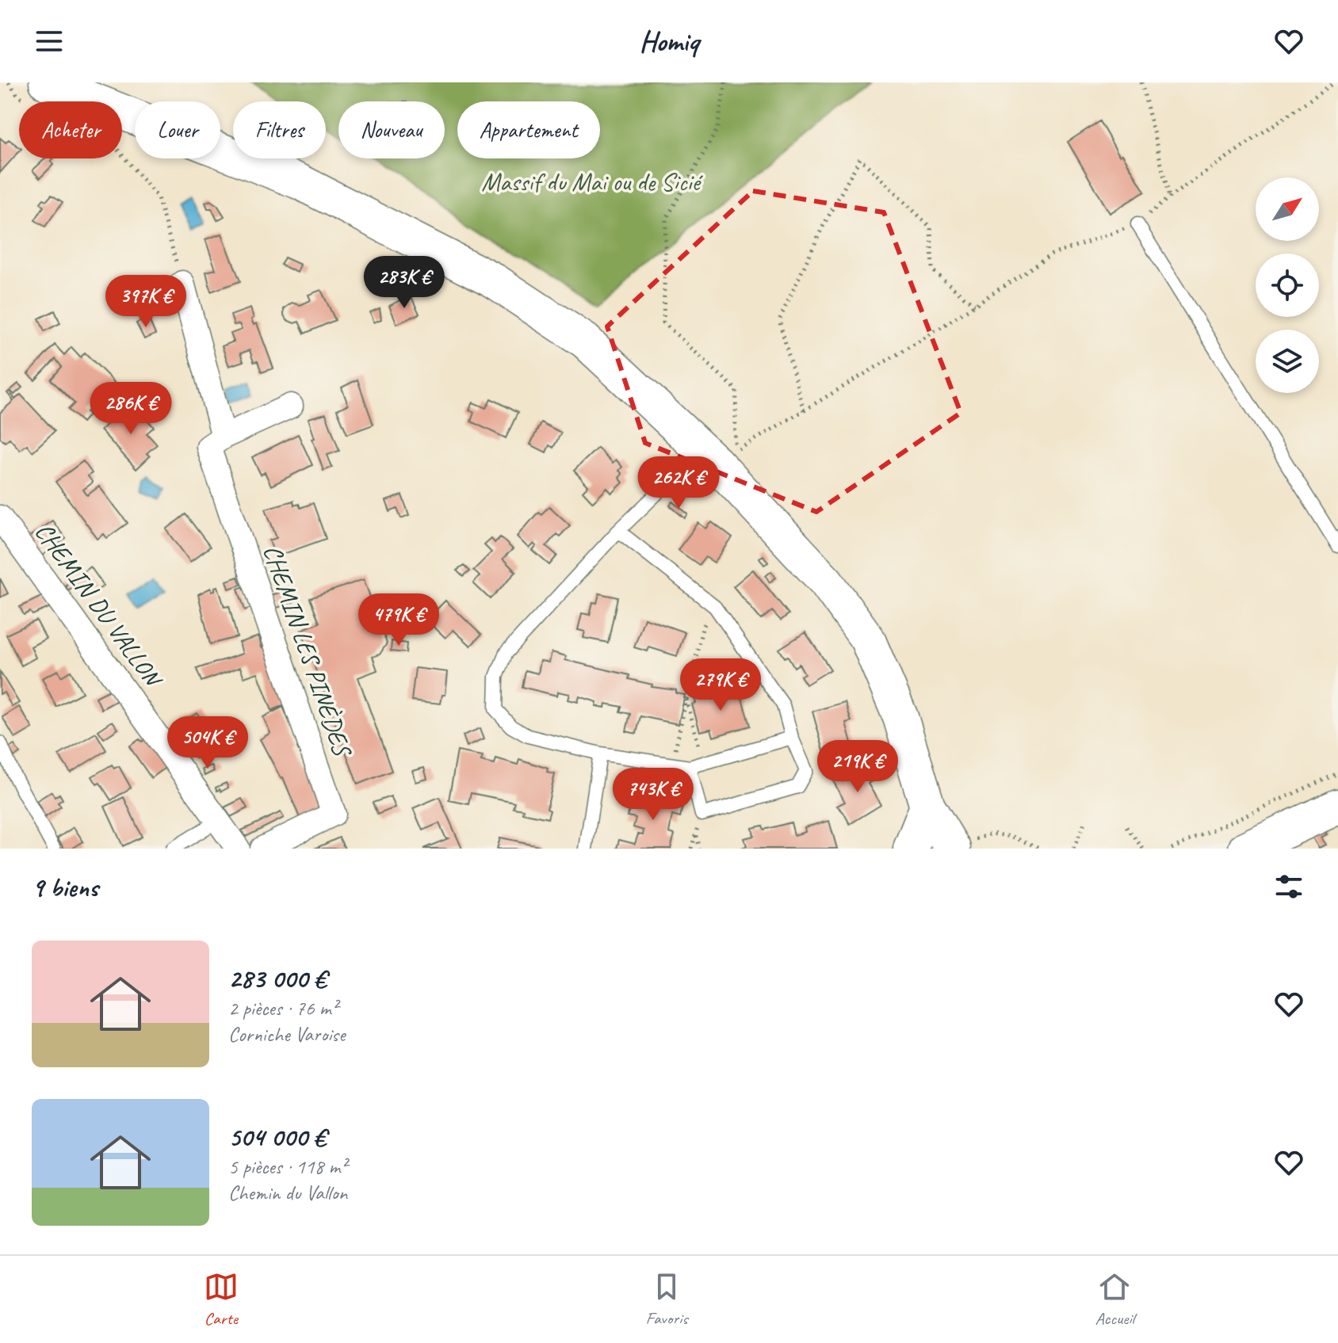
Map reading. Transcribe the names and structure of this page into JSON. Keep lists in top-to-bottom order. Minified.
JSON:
{"streets":{"street":["CHEMIN DU VALLON","CHEMIN LES PINÈDES"]},"parks":["Massif du Mai ou de Sicié"],"north":"top right","page":{"header":"Homiq","chip":["Acheter","Louer","Filtres","Nouveau","Appartement"],"price":["283K €","397K €","286K €","262K €","479K €","279K €","504K €","219K €","743K €"],"heading":"9 biens","list":[{"name":"283 000 €","note":"2 pièces · 76 m² · Corniche Varoise"},{"name":"504 000 €","note":"5 pièces · 118 m² · Chemin du Vallon"}],"tabs":["Carte","Favoris","Accueil"]}}
